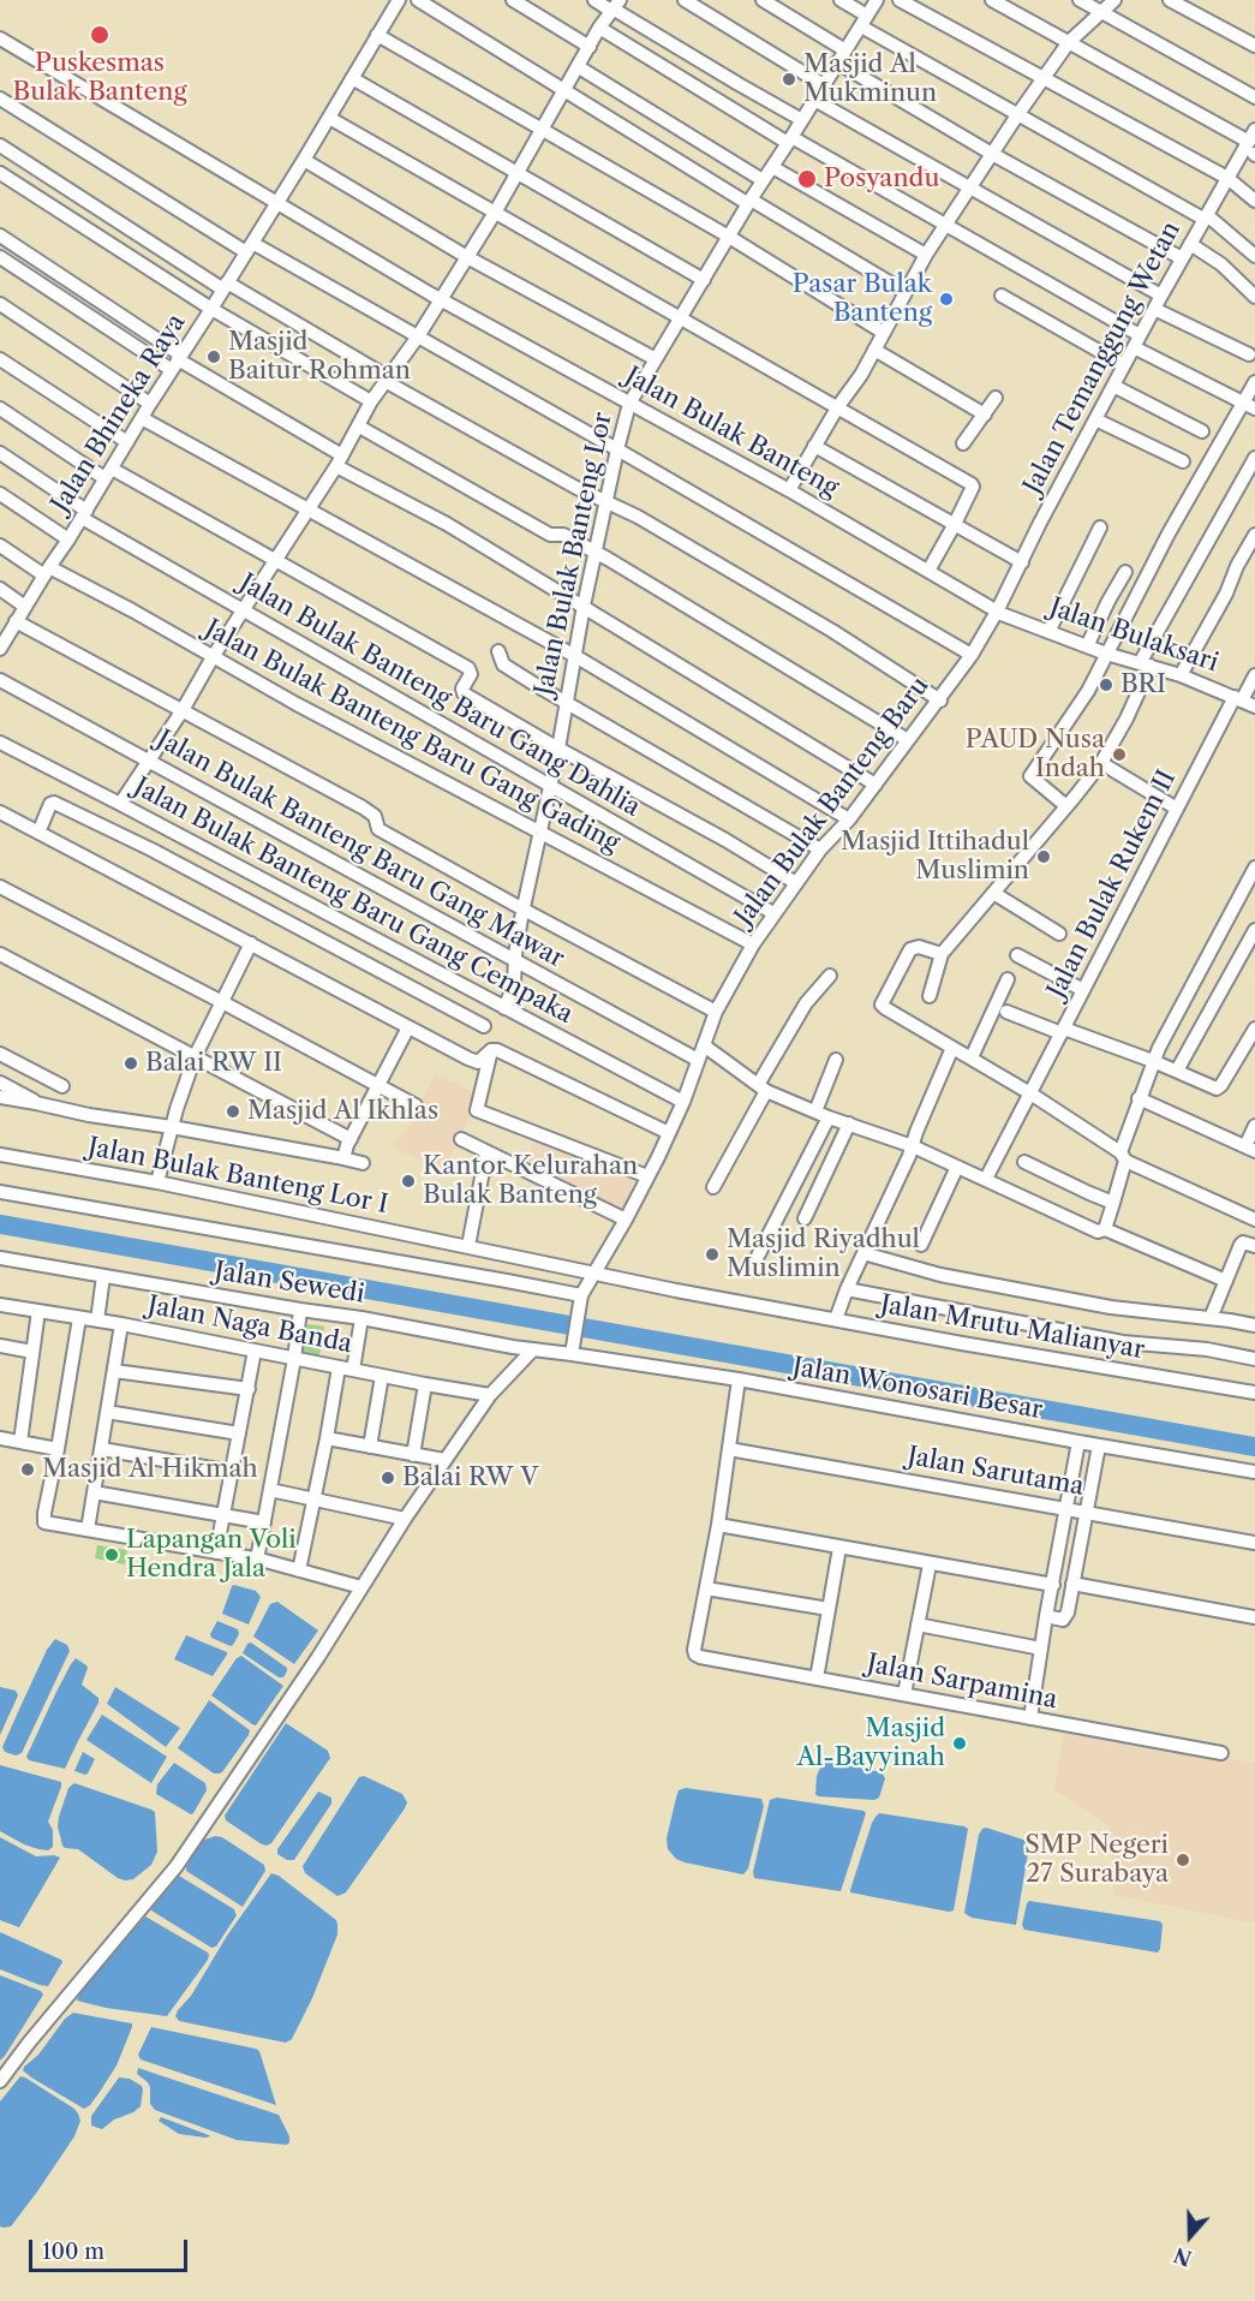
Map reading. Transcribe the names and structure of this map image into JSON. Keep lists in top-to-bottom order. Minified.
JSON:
{"streets":{"street":["Jalan Temanggung Wetan","Jalan Bhineka Raya","Jalan Bulak Banteng","Jalan Bulak Banteng Lor","Jalan Bulaksari","Jalan Bulak Banteng Baru Gang Dahlia","Jalan Bulak Banteng Baru Gang Gading","Jalan Bulak Banteng Baru","Jalan Bulak Banteng Baru Gang Mawar","Jalan Bulak Rukem II","Jalan Bulak Banteng Baru Gang Cempaka","Jalan Bulak Banteng Lor I","Jalan Sewedi","Jalan Naga Banda","Jalan Mrutu Malianyar","Jalan Wonosari Besar","Jalan Sarutama","Jalan Sarpamina"]},"crossings":[["Jalan Temanggung Wetan","Jalan Bulak Banteng"],["Jalan Temanggung Wetan","Jalan Bulaksari"],["Jalan Temanggung Wetan","Jalan Bulak Banteng Baru"],["Jalan Bhineka Raya","Jalan Bulak Banteng"],["Jalan Bhineka Raya","Jalan Bulak Banteng Baru Gang Dahlia"],["Jalan Bhineka Raya","Jalan Bulak Banteng Baru Gang Gading"],["Jalan Bulak Banteng","Jalan Bulak Banteng Lor"],["Jalan Bulak Banteng","Jalan Bulaksari"],["Jalan Bulak Banteng","Jalan Bulak Banteng Baru"],["Jalan Bulak Banteng Lor","Jalan Bulak Banteng Baru Gang Dahlia"],["Jalan Bulak Banteng Lor","Jalan Bulak Banteng Baru Gang Gading"],["Jalan Bulak Banteng Lor","Jalan Bulak Banteng Baru Gang Mawar"],["Jalan Bulak Banteng Lor","Jalan Bulak Banteng Baru Gang Cempaka"],["Jalan Bulaksari","Jalan Bulak Banteng Baru"],["Jalan Bulaksari","Jalan Bulak Rukem II"],["Jalan Bulak Banteng Baru Gang Dahlia","Jalan Bulak Banteng Baru"],["Jalan Bulak Banteng Baru Gang Gading","Jalan Bulak Banteng Baru"],["Jalan Bulak Banteng Baru","Jalan Bulak Banteng Baru Gang Mawar"],["Jalan Bulak Banteng Baru","Jalan Bulak Banteng Baru Gang Cempaka"],["Jalan Bulak Banteng Baru","Jalan Bulak Banteng Lor I"],["Jalan Bulak Banteng Baru","Jalan Sewedi"],["Jalan Bulak Banteng Baru","Jalan Mrutu Malianyar"],["Jalan Bulak Banteng Baru","Jalan Wonosari Besar"],["Jalan Bulak Banteng Lor I","Jalan Mrutu Malianyar"],["Jalan Sewedi","Jalan Wonosari Besar"]],"places":["Puskesmas Bulak Banteng","Masjid Al Mukminun","Posyandu","Pasar Bulak Banteng","Masjid Baitur Rohman","BRI","PAUD Nusa Indah","Masjid Ittihadul Muslimin","Balai RW II","Masjid Al Ikhlas","Kantor Kelurahan Bulak Banteng","Masjid Riyadhul Muslimin","Masjid Al Hikmah","Balai RW V","Lapangan Voli Hendra Jala","Masjid Al-Bayyinah","SMP Negeri 27 Surabaya"],"scale_bar":"100 m","north":"bottom"}
